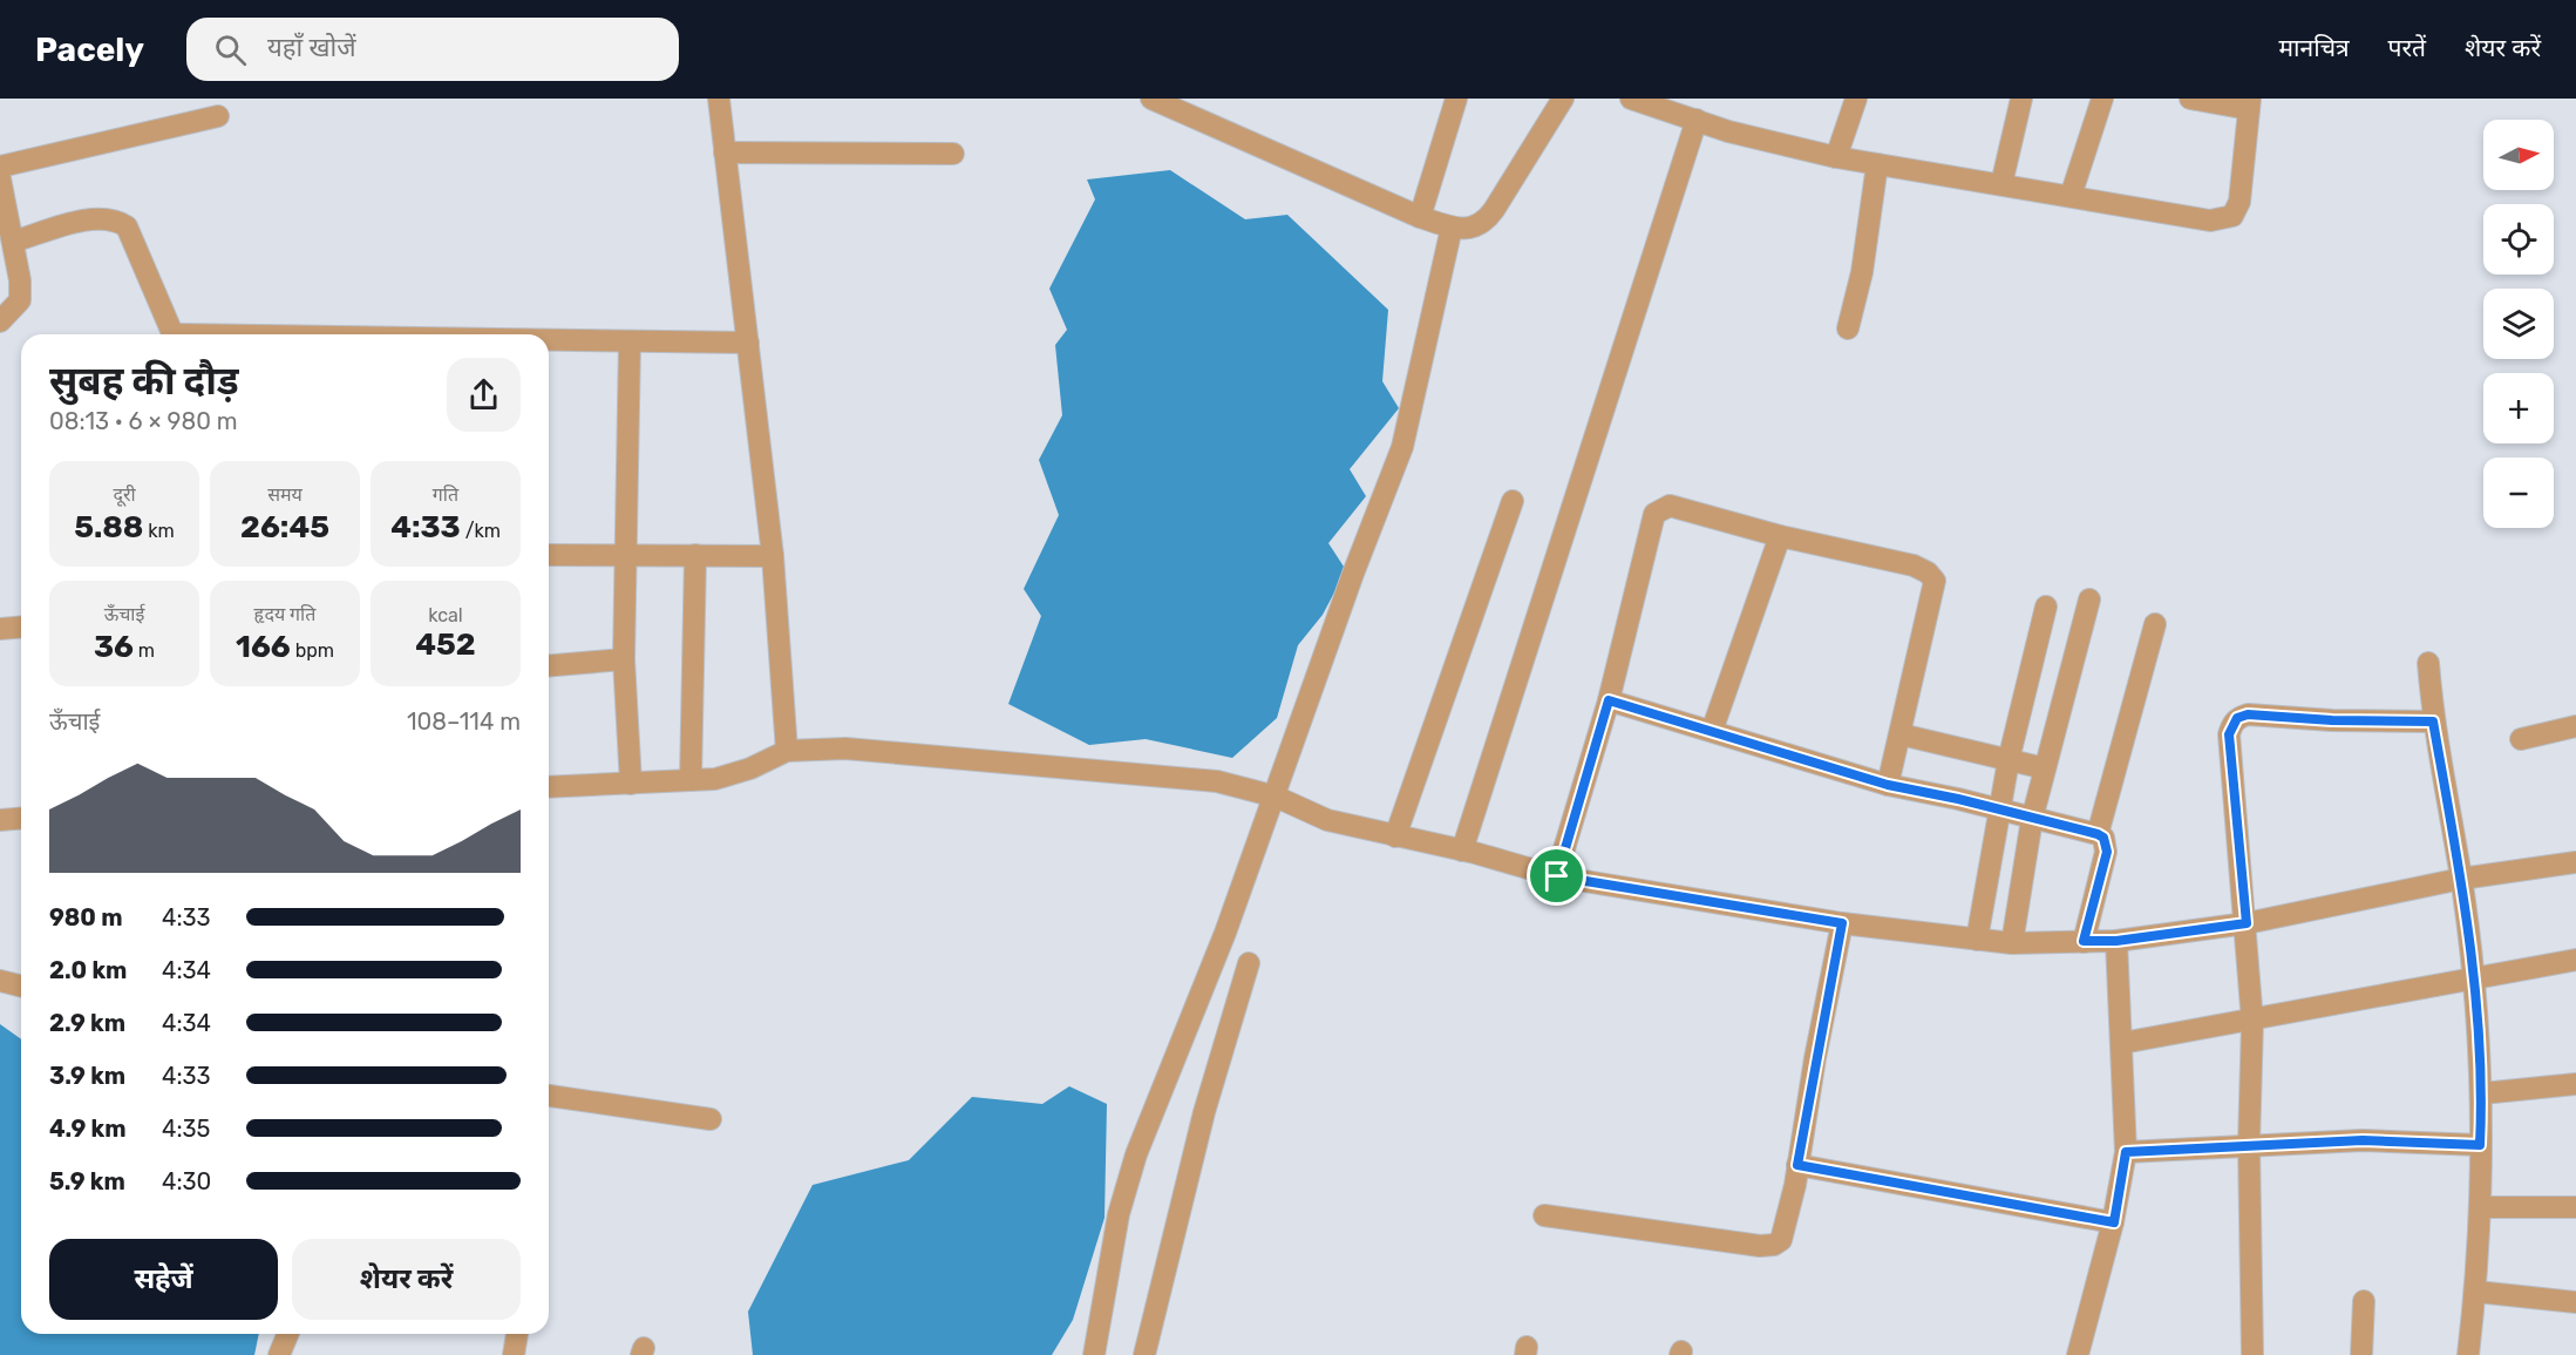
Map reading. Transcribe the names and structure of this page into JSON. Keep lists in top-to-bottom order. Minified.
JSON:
{"north":"right","page":{"header":"Pacely","search":"यहाँ खोजें","nav":["मानचित्र","परतें","शेयर करें"],"map_buttons":["+","−"],"heading":["सुबह की दौड़","08:13 · 6 × 980 m"],"stats":[["दूरी","5.88 km"],["समय","26:45"],["गति","4:33 /km"],["ऊँचाई","36 m"],["हृदय गति","166 bpm"],["kcal","452"]],"chart":["ऊँचाई","108–114 m"],"list":[{"name":"980 m","note":"4:33"},{"name":"2.0 km","note":"4:34"},{"name":"2.9 km","note":"4:34"},{"name":"3.9 km","note":"4:33"},{"name":"4.9 km","note":"4:35"},{"name":"5.9 km","note":"4:30"}],"buttons":["सहेजें","शेयर करें"]}}
